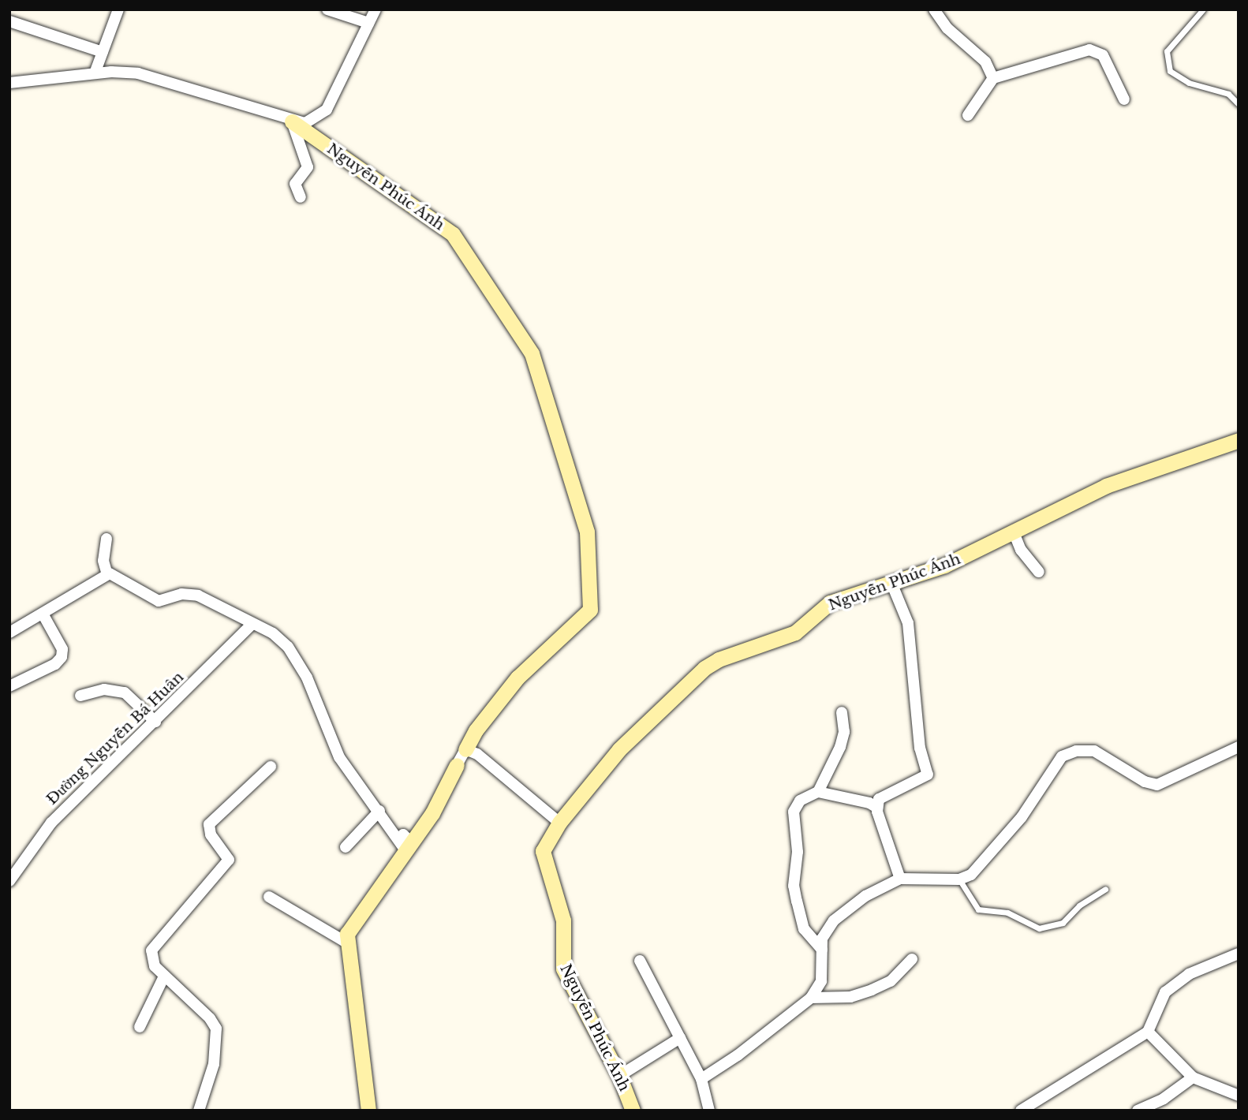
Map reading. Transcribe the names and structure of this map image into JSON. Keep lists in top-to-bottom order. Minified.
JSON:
{"streets":{"street":["Nguyễn Phúc Ánh","Đường Nguyễn Bá Huân"]}}
